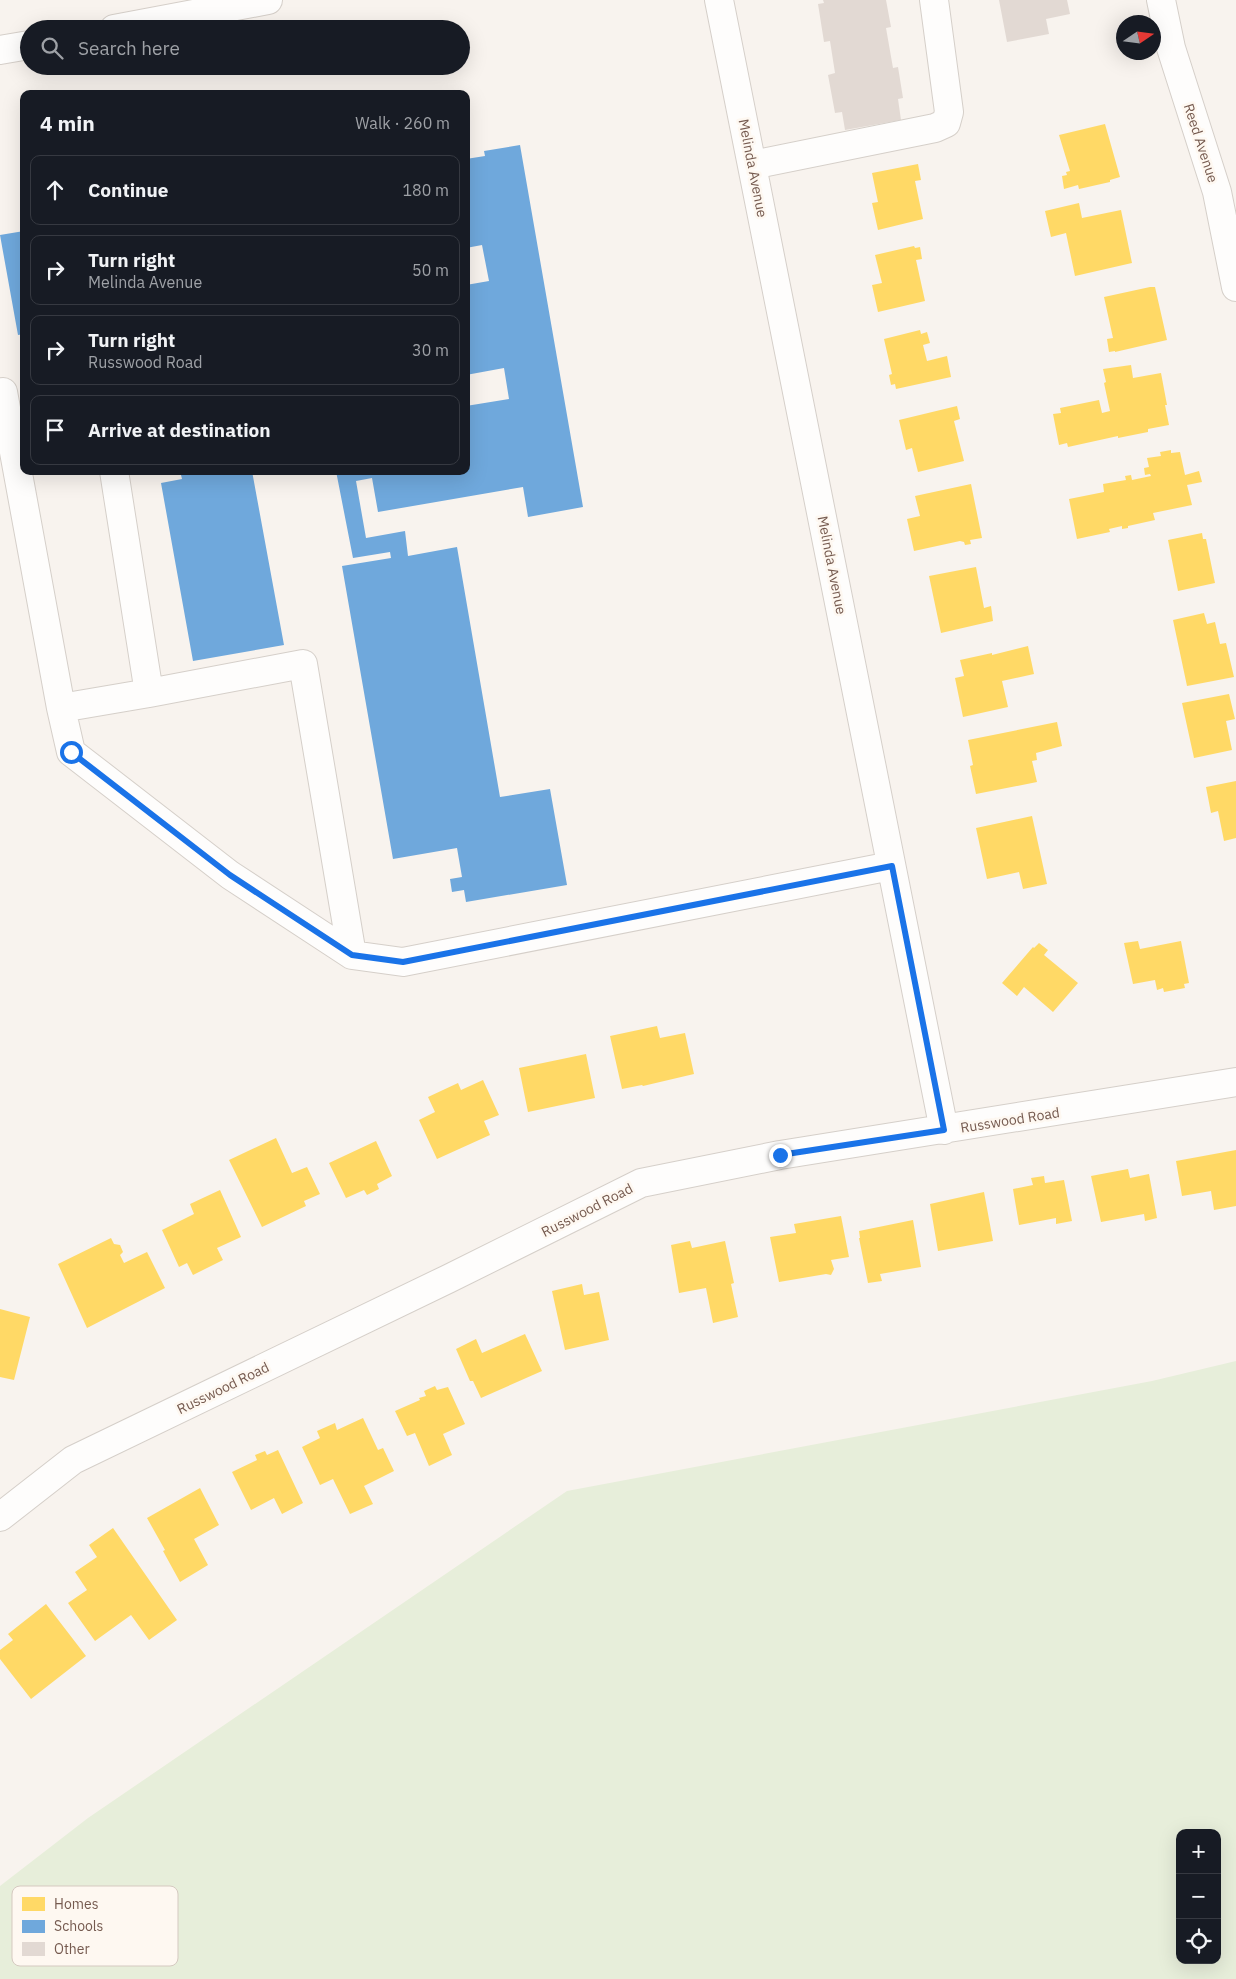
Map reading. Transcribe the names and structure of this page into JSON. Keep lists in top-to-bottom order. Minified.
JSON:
{"streets":{"street":["Reed Avenue","Melinda Avenue","Russwood Road"]},"crossings":[["Melinda Avenue","Russwood Road"]],"legend":["Homes","Schools","Other"],"north":"right","page":{"search":"Search here","heading":["4 min","Walk · 260 m"],"list":[["Continue","180 m"],["Turn right","Melinda Avenue","50 m"],["Turn right","Russwood Road","30 m"],"Arrive at destination"],"map_buttons":["+","−"]}}
